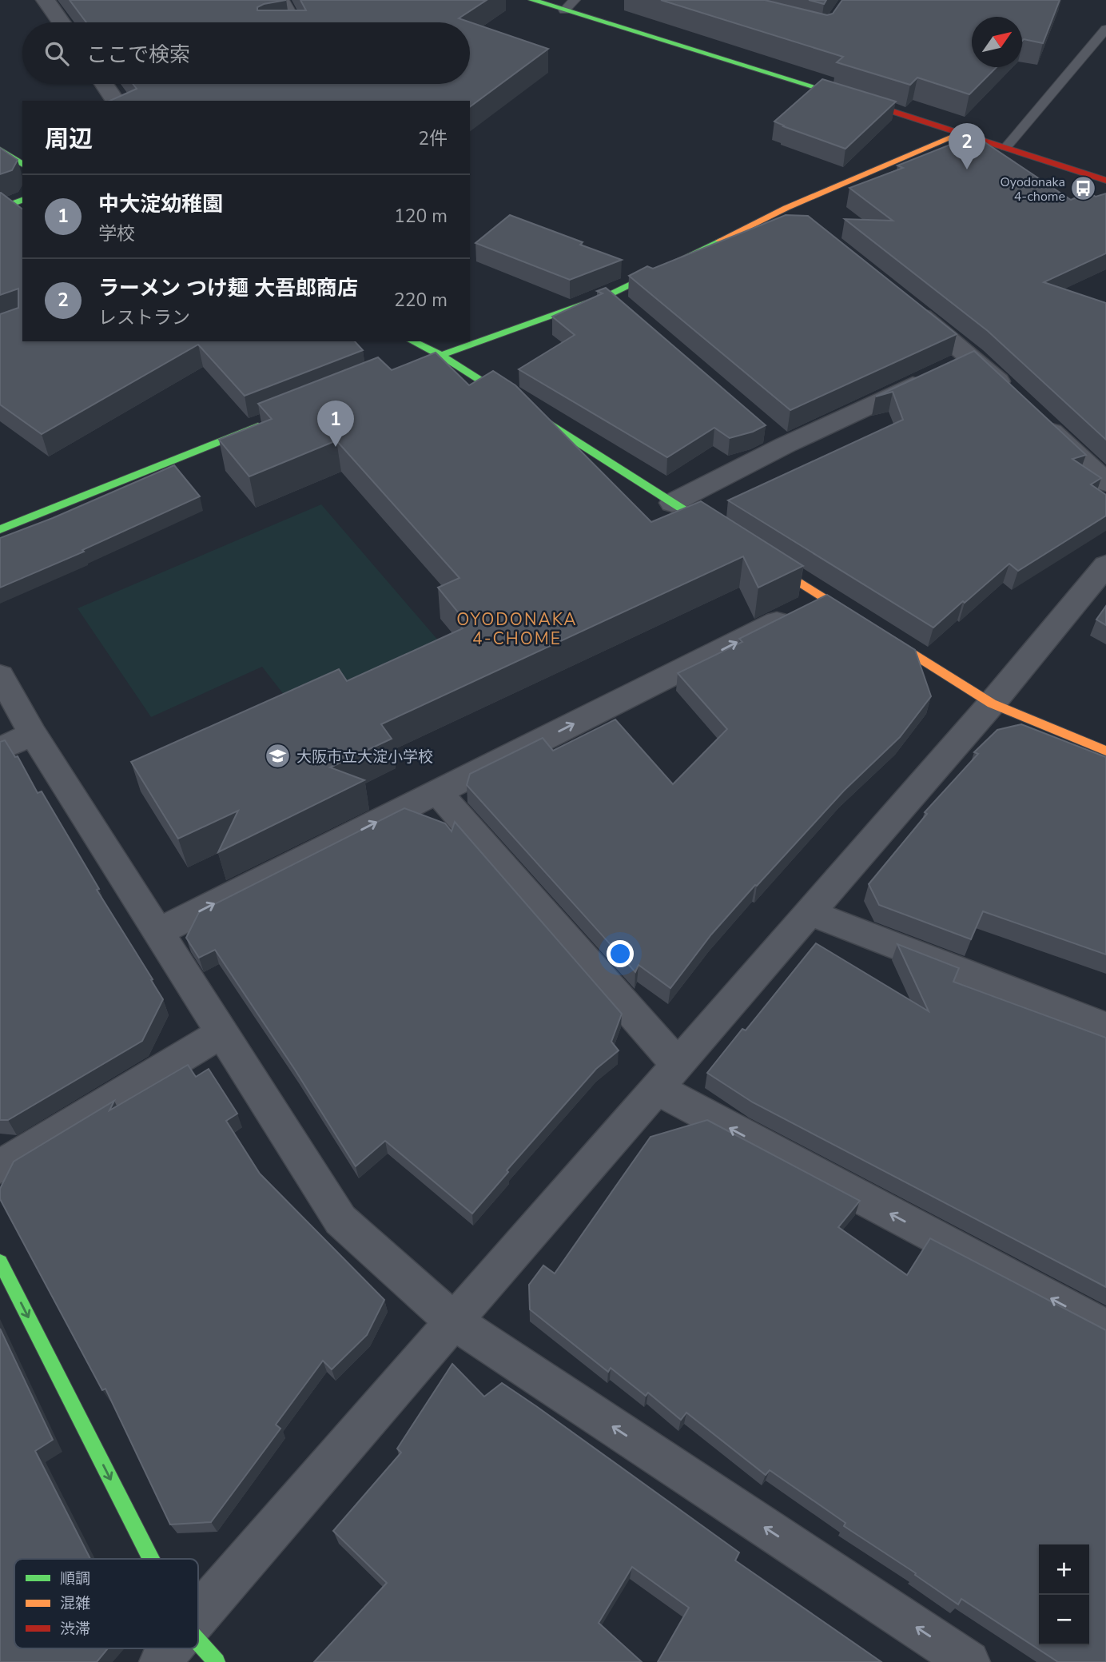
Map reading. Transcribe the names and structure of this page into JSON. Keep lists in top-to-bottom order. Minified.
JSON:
{"districts":["OYODONAKA 4-CHOME"],"places":{"bus stop":["Oyodonaka 4-chome"],"school or university":["大阪市立大淀小学校"]},"legend":["順調","混雑","渋滞"],"north":"top right","page":{"search":"ここで検索","heading":["周辺","2件"],"pins":["2","1"],"list":[{"mark":"1","name":"中大淀幼稚園","note":"学校","value":"120 m"},{"mark":"2","name":"ラーメン つけ麺 大吾郎商店","note":"レストラン","value":"220 m"}],"map_buttons":["+","−"]}}
